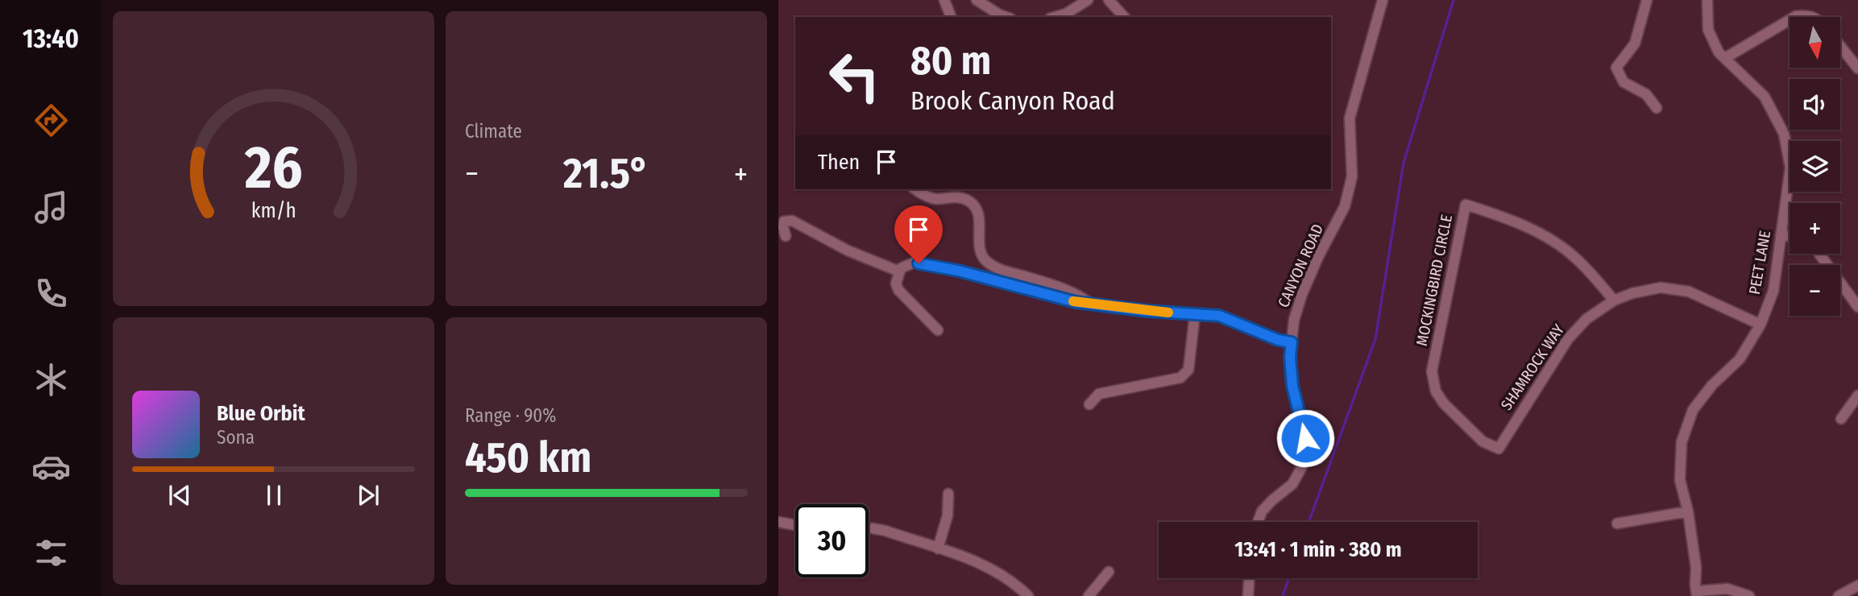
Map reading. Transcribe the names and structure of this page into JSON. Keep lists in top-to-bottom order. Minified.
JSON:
{"streets":{"street":["PEET LANE","CANYON ROAD","MOCKINGBIRD CIRCLE","SHAMROCK WAY"]},"crossings":[["PEET LANE","SHAMROCK WAY"],["MOCKINGBIRD CIRCLE","SHAMROCK WAY"]],"north":"bottom","page":{"tabs":"13:40","tile":["Climate",["Range · 90%","450 km"]],"map_buttons":["+","−"],"turn":["80 m","Brook Canyon Road"],"then":"Then","heat":["−","21.5°","+"],"song":["Blue Orbit","Sona"],"limit":"30","trip":"13:41 · 1 min · 380 m","gauge":["26","km/h"]}}
